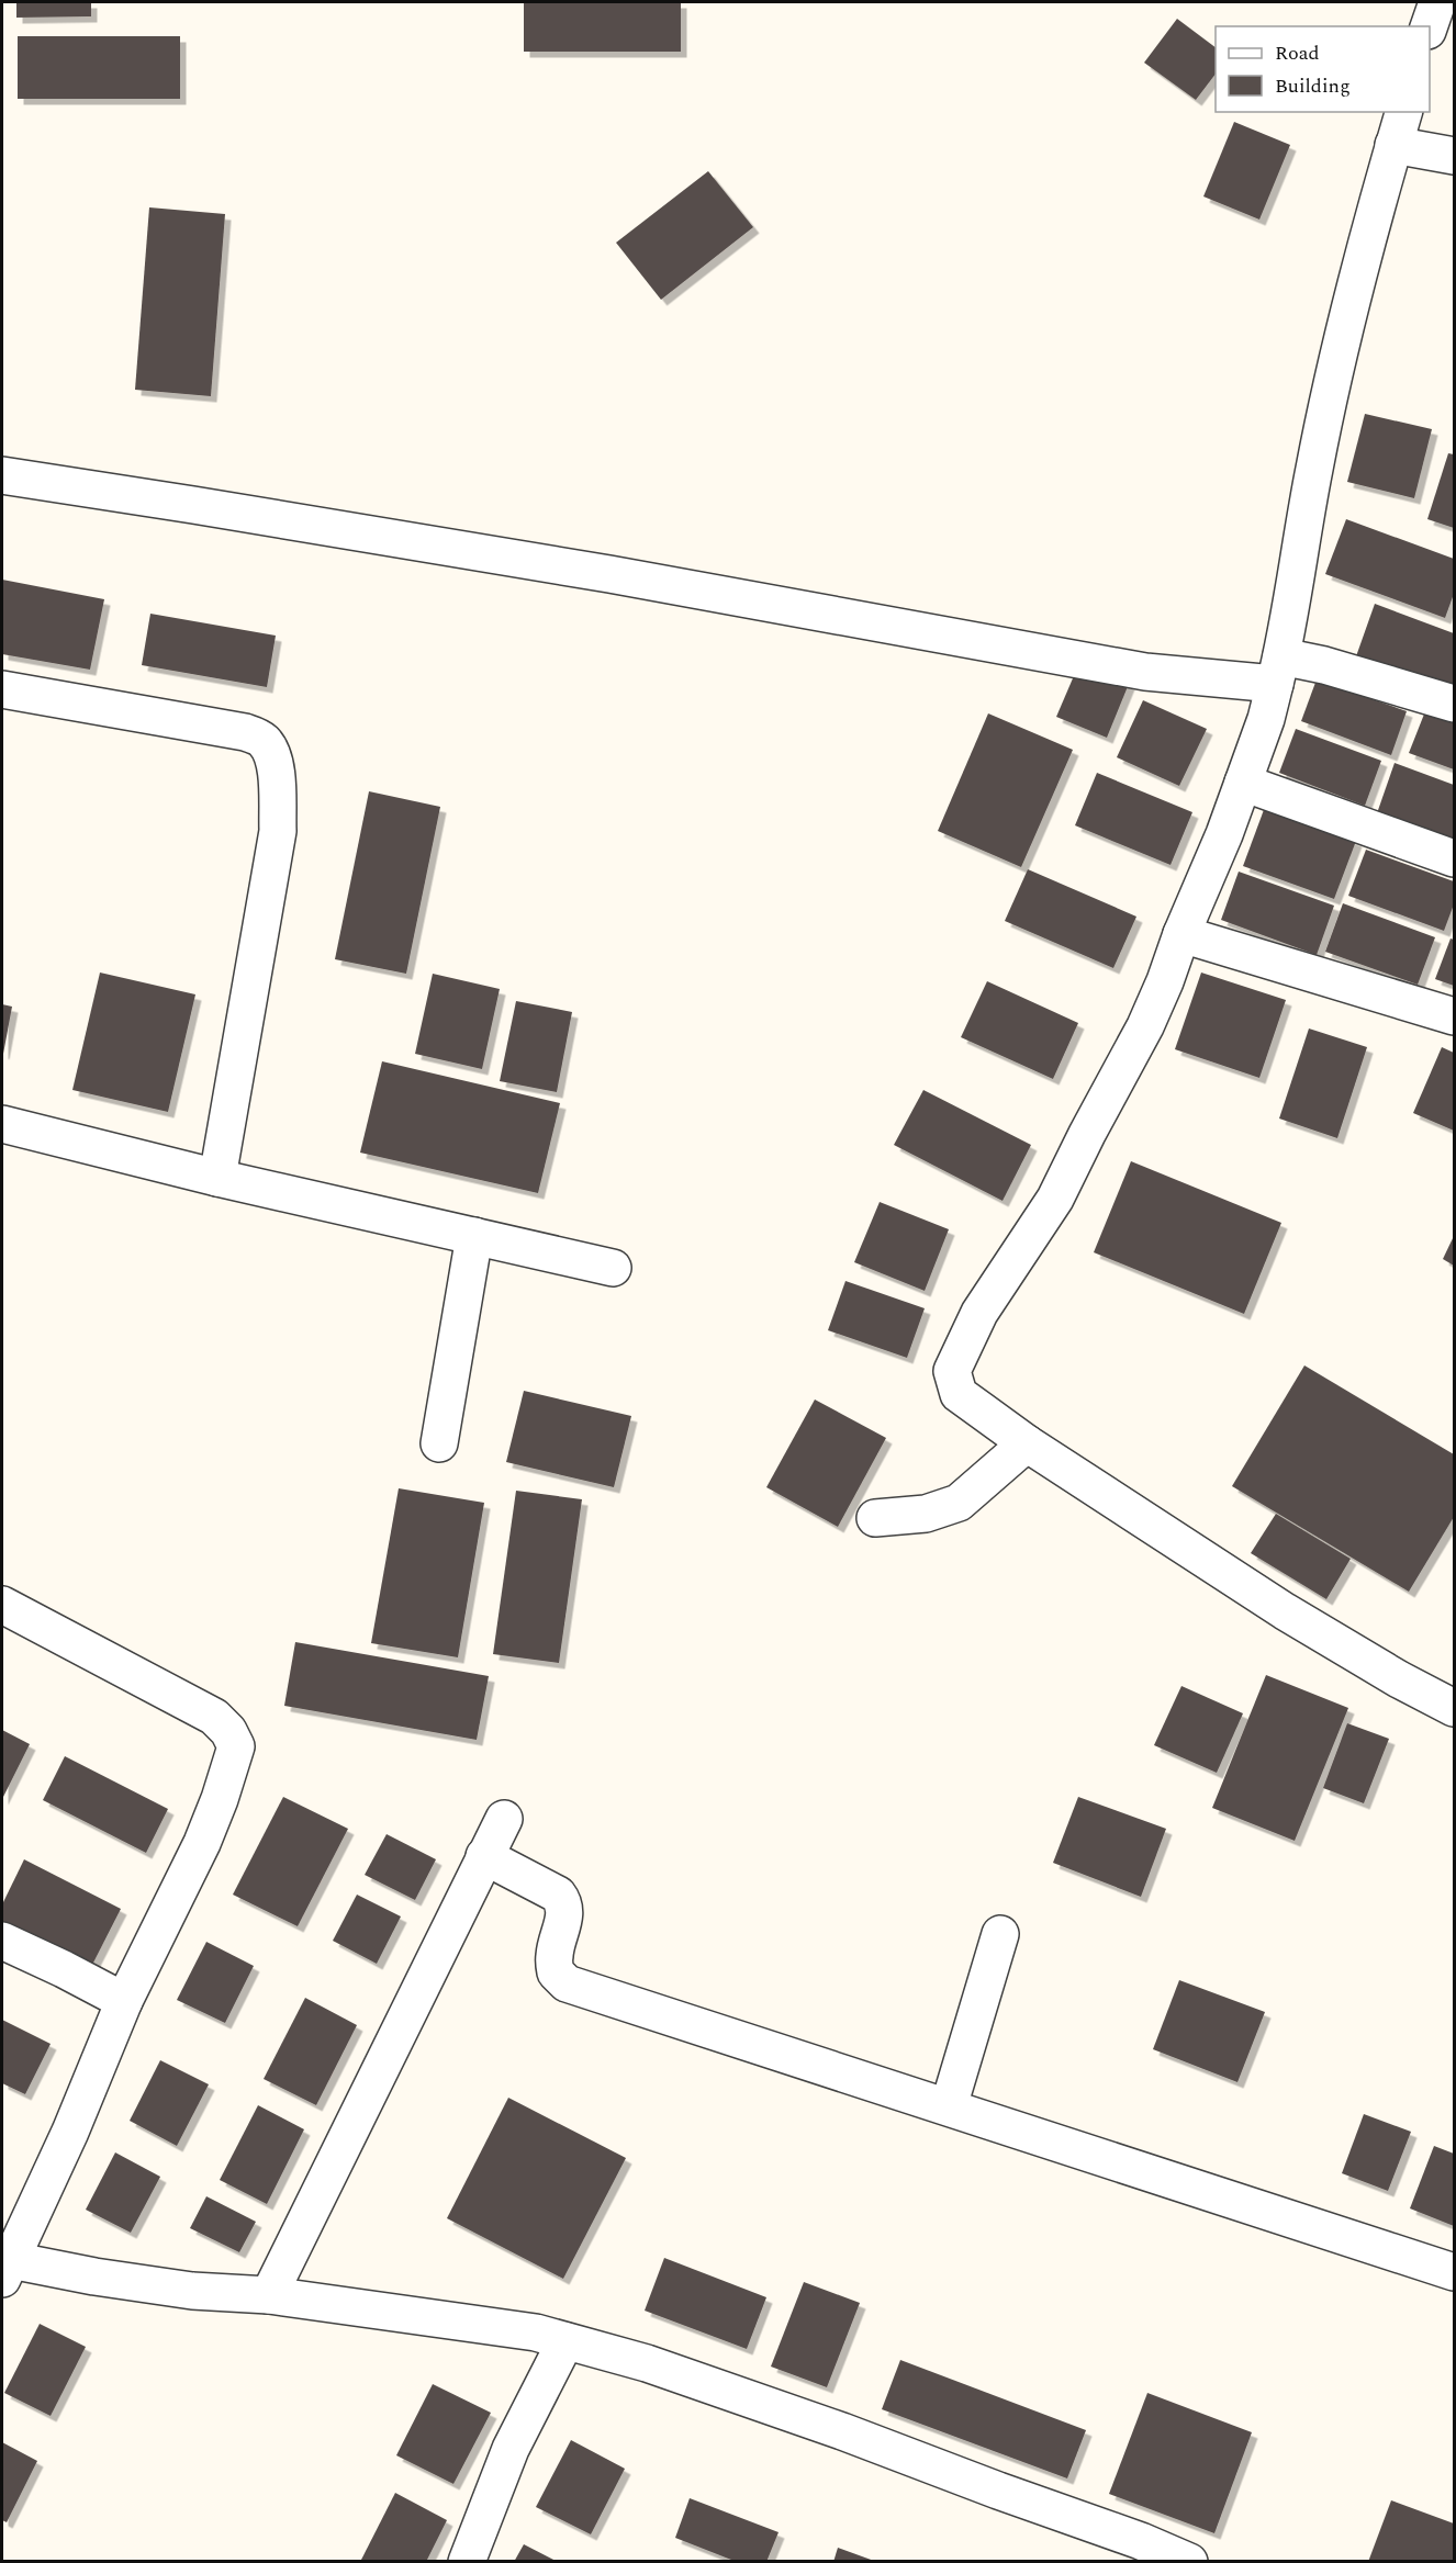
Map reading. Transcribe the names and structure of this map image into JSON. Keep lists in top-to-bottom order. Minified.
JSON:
{"legend":["Road","Building"]}
